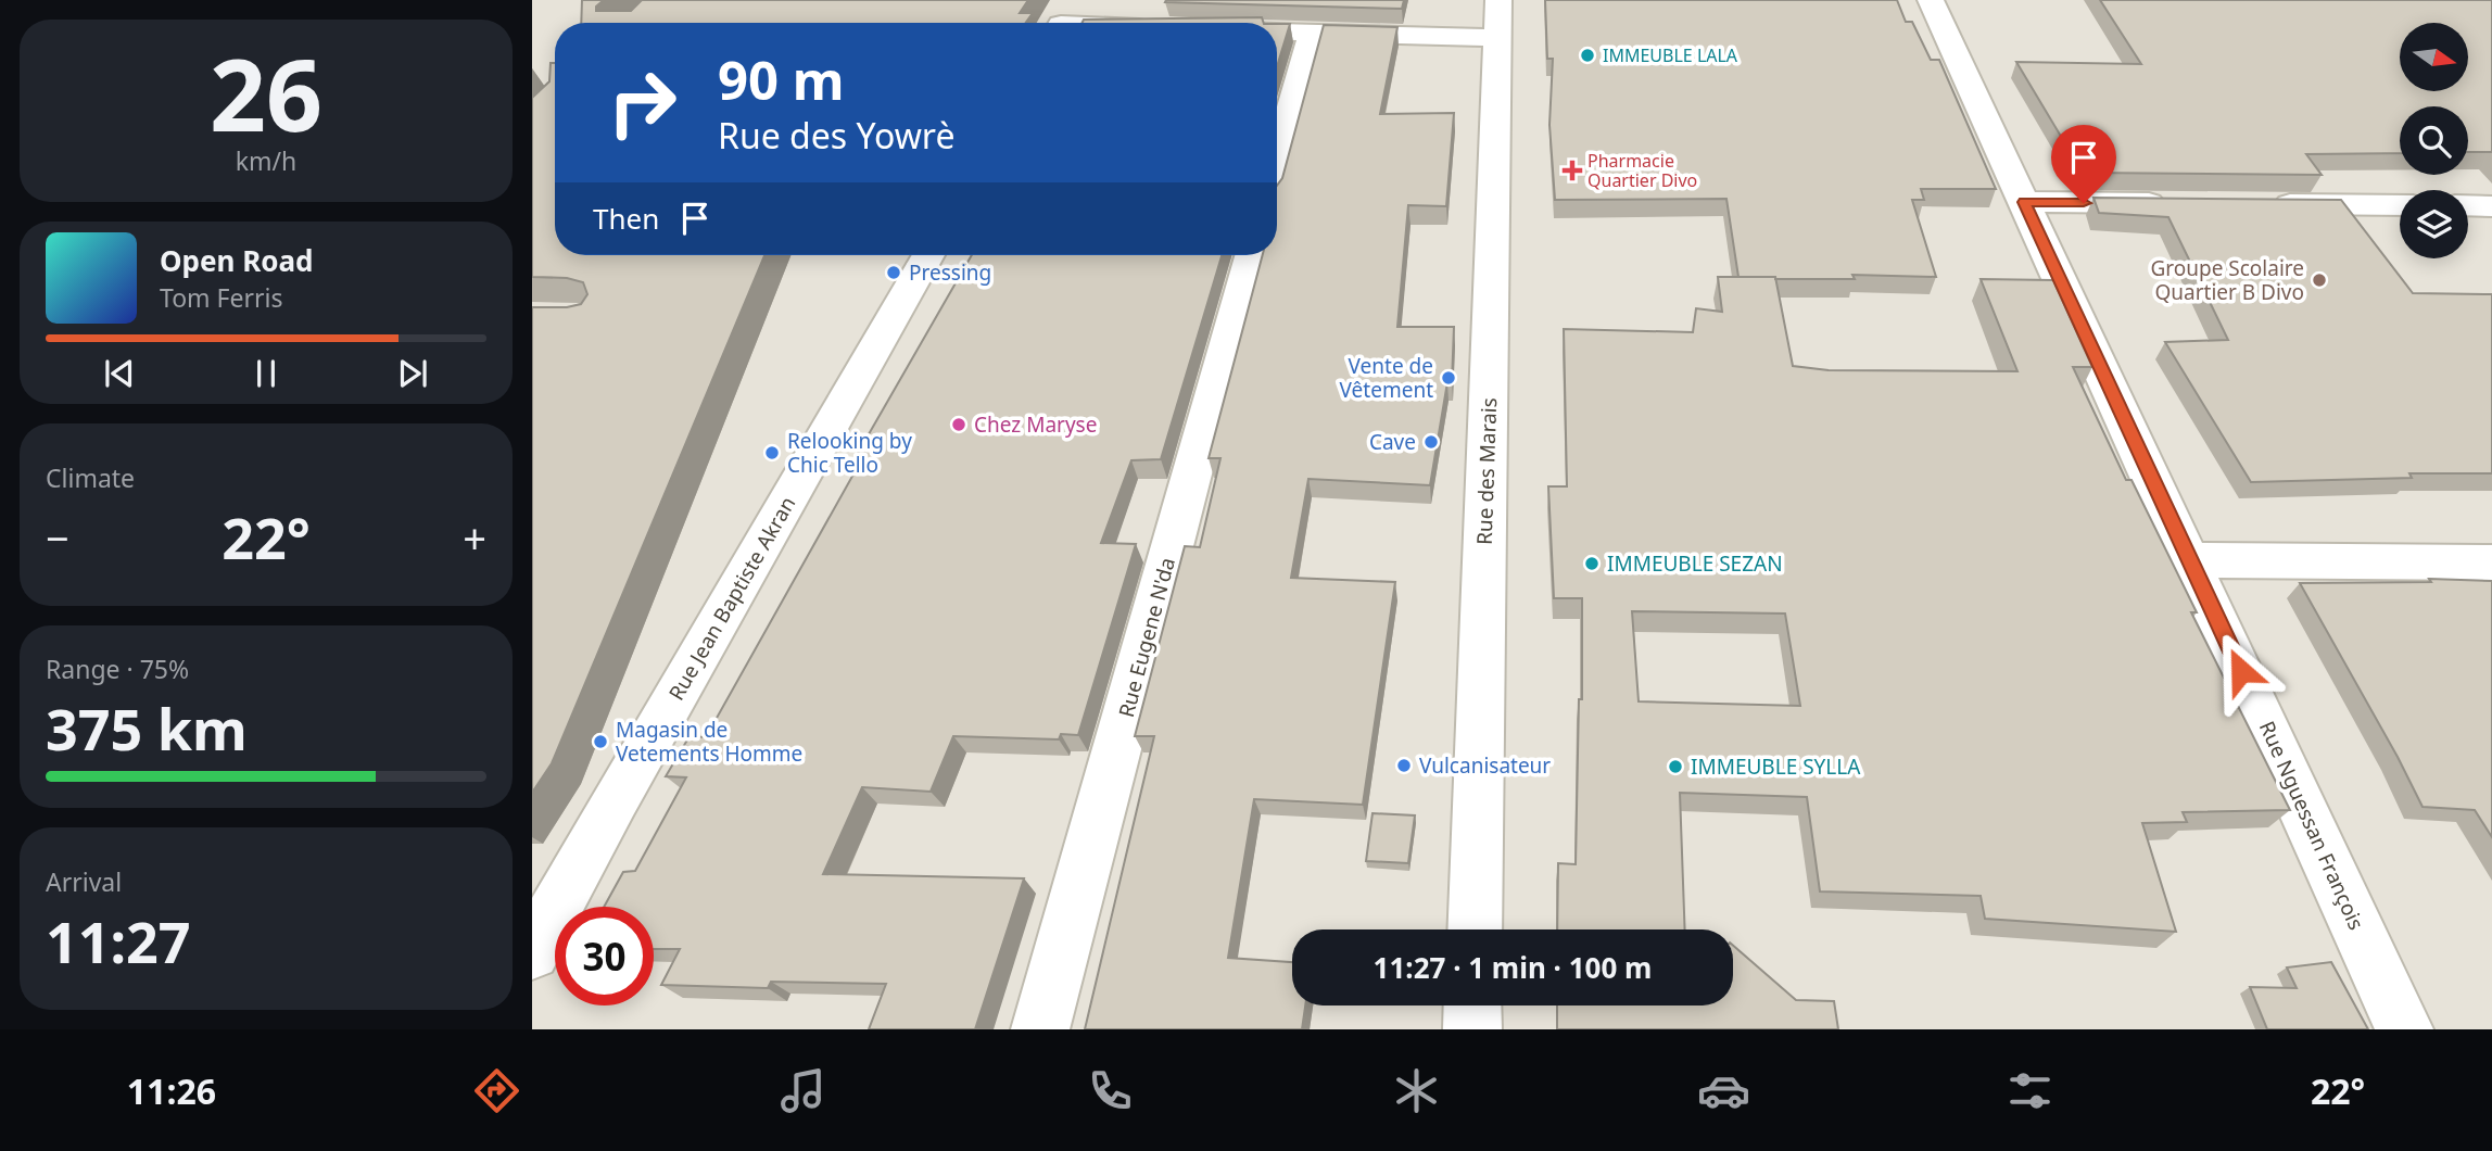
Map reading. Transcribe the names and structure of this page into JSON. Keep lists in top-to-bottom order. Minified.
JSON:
{"streets":{"street":["Rue des Marais","Rue Jean Baptiste Akran","Rue Eugene N'da","Rue Nguessan François"]},"places":{"other":["IMMEUBLE LALA","Pressing","Groupe Scolaire Quartier B Divo","Vente de Vêtement","Chez Maryse","Cave","Relooking by Chic Tello","IMMEUBLE SEZAN","Magasin de Vetements Homme","Vulcanisateur","IMMEUBLE SYLLA"],"health":["Pharmacie Quartier Divo"]},"north":"right","page":{"tile":[["26","km/h"],"Climate",["Range · 75%","375 km"],["Arrival","11:27"]],"turn":["90 m","Rue des Yowrè"],"then":"Then","song":["Open Road","Tom Ferris"],"heat":["−","22°","+"],"limit":"30","trip":"11:27 · 1 min · 100 m","tabs":["11:26","22°"]}}
